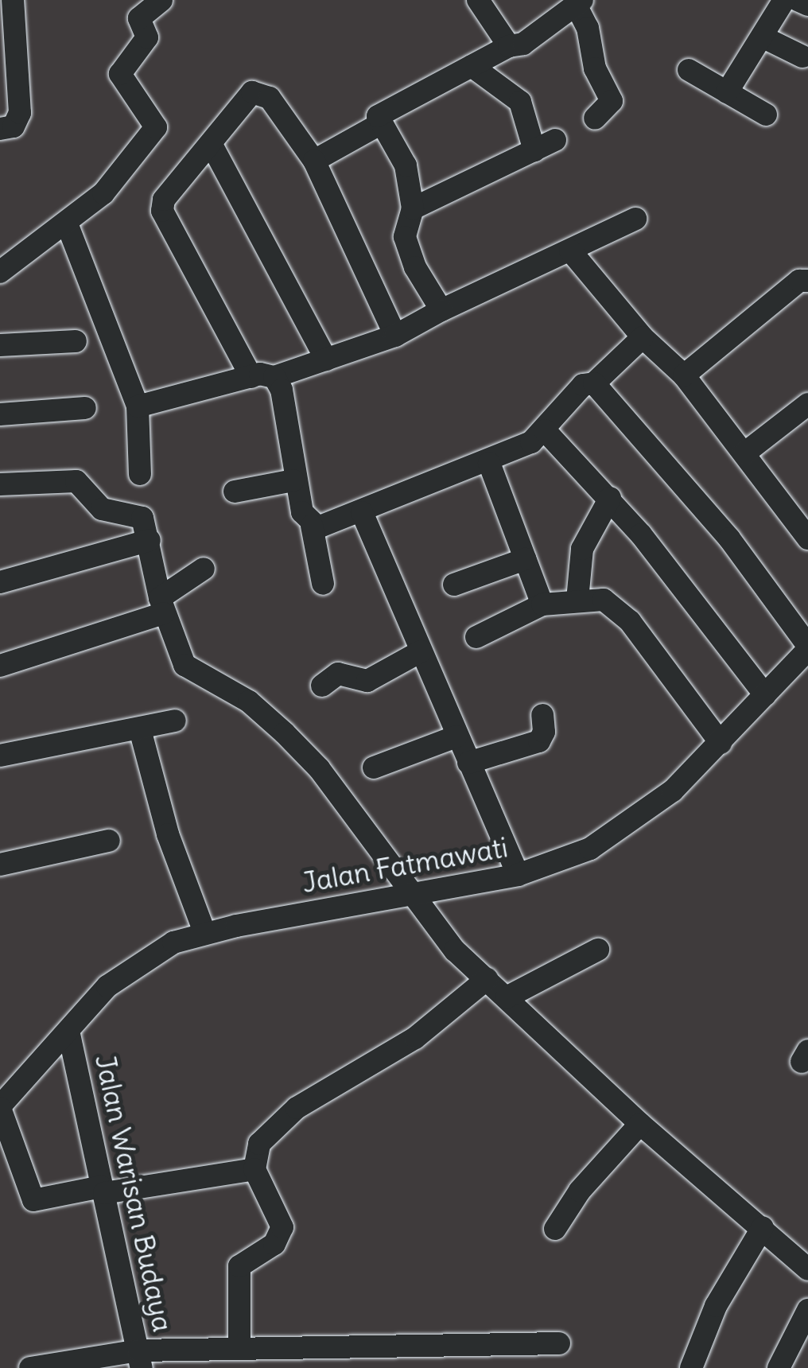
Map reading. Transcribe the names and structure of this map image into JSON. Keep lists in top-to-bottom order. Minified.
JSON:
{"streets":{"street":["Jalan Fatmawati","Jalan Warisan Budaya"]},"crossings":[["Jalan Fatmawati","Jalan Warisan Budaya"]]}
